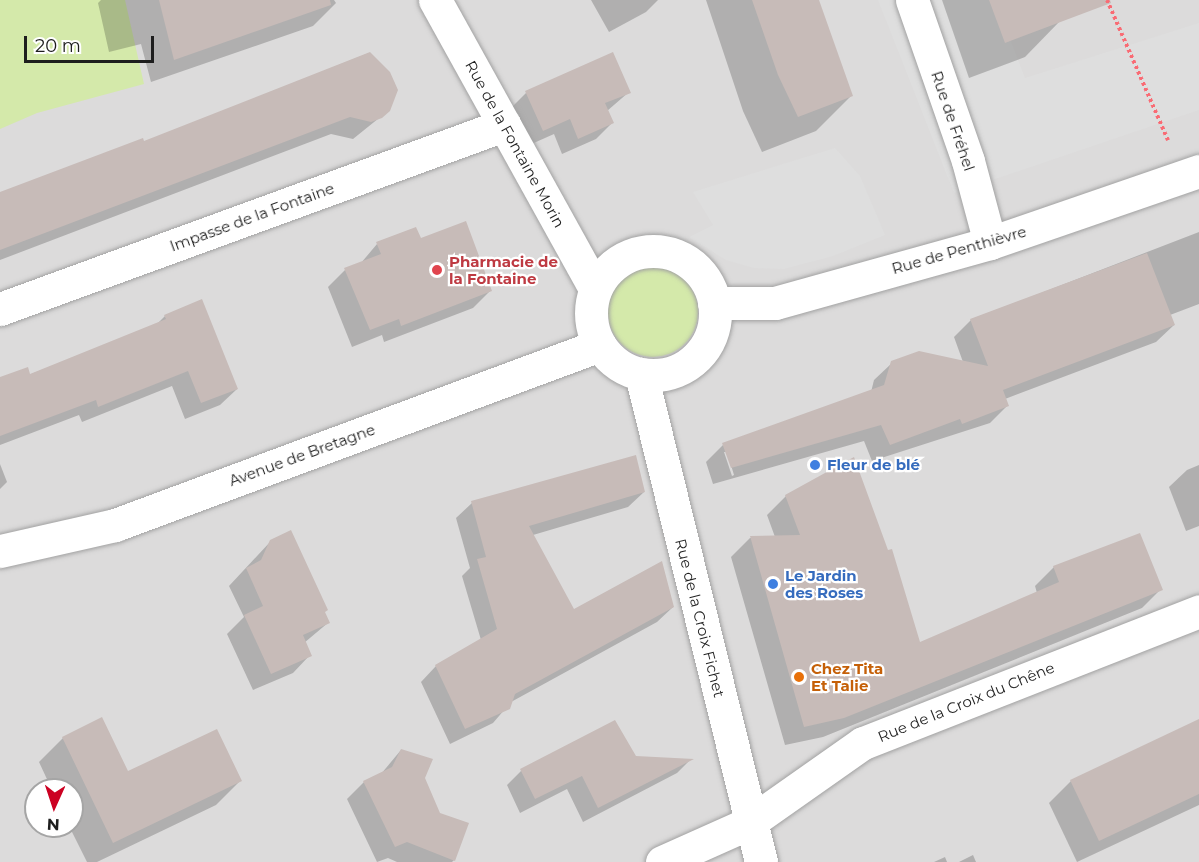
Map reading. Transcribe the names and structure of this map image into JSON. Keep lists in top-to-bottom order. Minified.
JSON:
{"streets":{"street":["Rue de Fréhel","Rue de la Fontaine Morin","Impasse de la Fontaine","Rue de Penthièvre","Avenue de Bretagne","Rue de la Croix Fichet","Rue de la Croix du Chêne"]},"crossings":[["Rue de Fréhel","Rue de Penthièvre"],["Rue de la Fontaine Morin","Impasse de la Fontaine"],["Rue de la Fontaine Morin","Rue de Penthièvre"],["Rue de la Fontaine Morin","Avenue de Bretagne"],["Rue de la Fontaine Morin","Rue de la Croix Fichet"],["Rue de Penthièvre","Avenue de Bretagne"],["Rue de Penthièvre","Rue de la Croix Fichet"],["Avenue de Bretagne","Rue de la Croix Fichet"],["Rue de la Croix Fichet","Rue de la Croix du Chêne"]],"places":["Pharmacie de la Fontaine","Fleur de blé","Le Jardin des Roses","Chez Tita Et Talie"],"scale_bar":"20 m","north":"bottom"}
